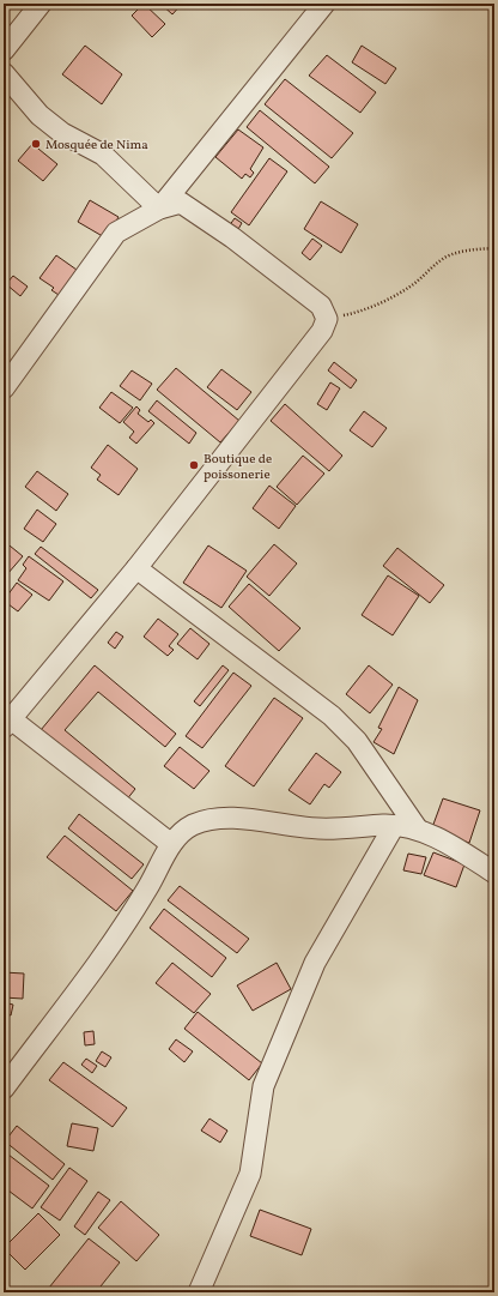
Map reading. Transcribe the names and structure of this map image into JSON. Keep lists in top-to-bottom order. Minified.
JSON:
{"places":["Mosquée de Nima","Boutique de poissonerie"]}
